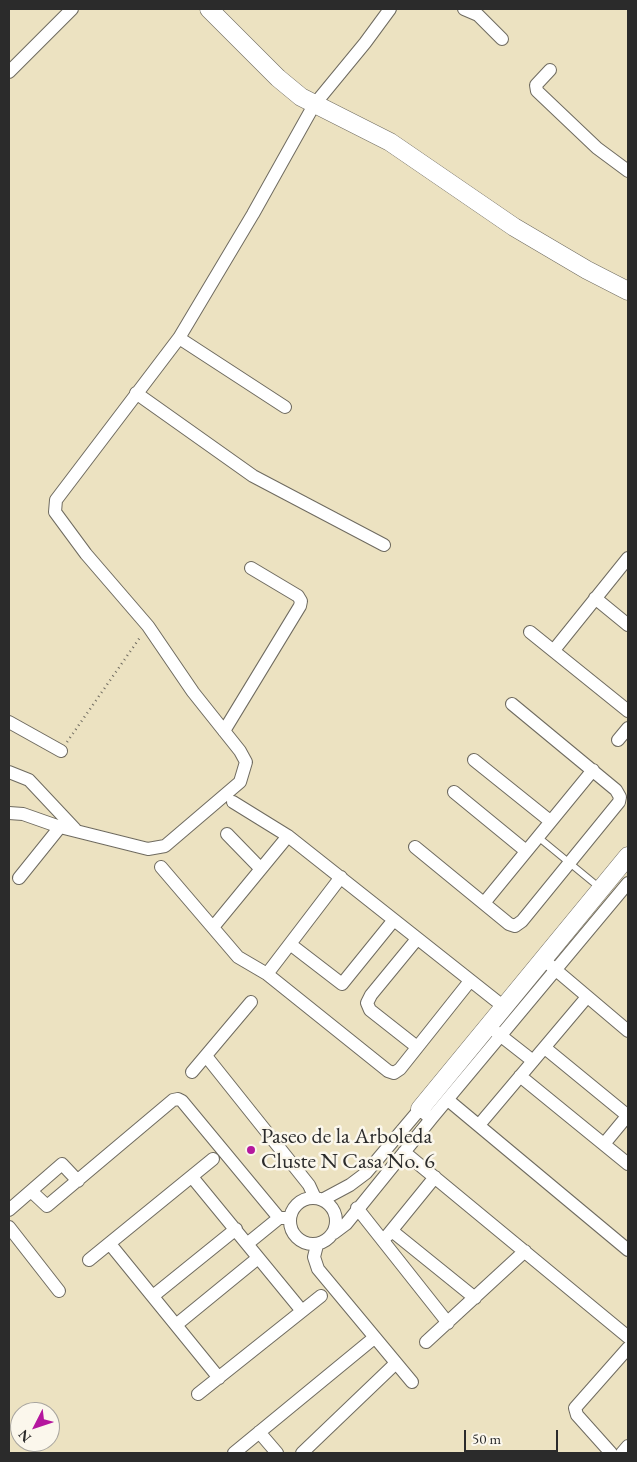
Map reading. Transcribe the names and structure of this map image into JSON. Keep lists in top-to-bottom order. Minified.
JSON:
{"places":["Paseo de la Arboleda Cluste N Casa No. 6"],"scale_bar":"50 m","north":"bottom left"}
